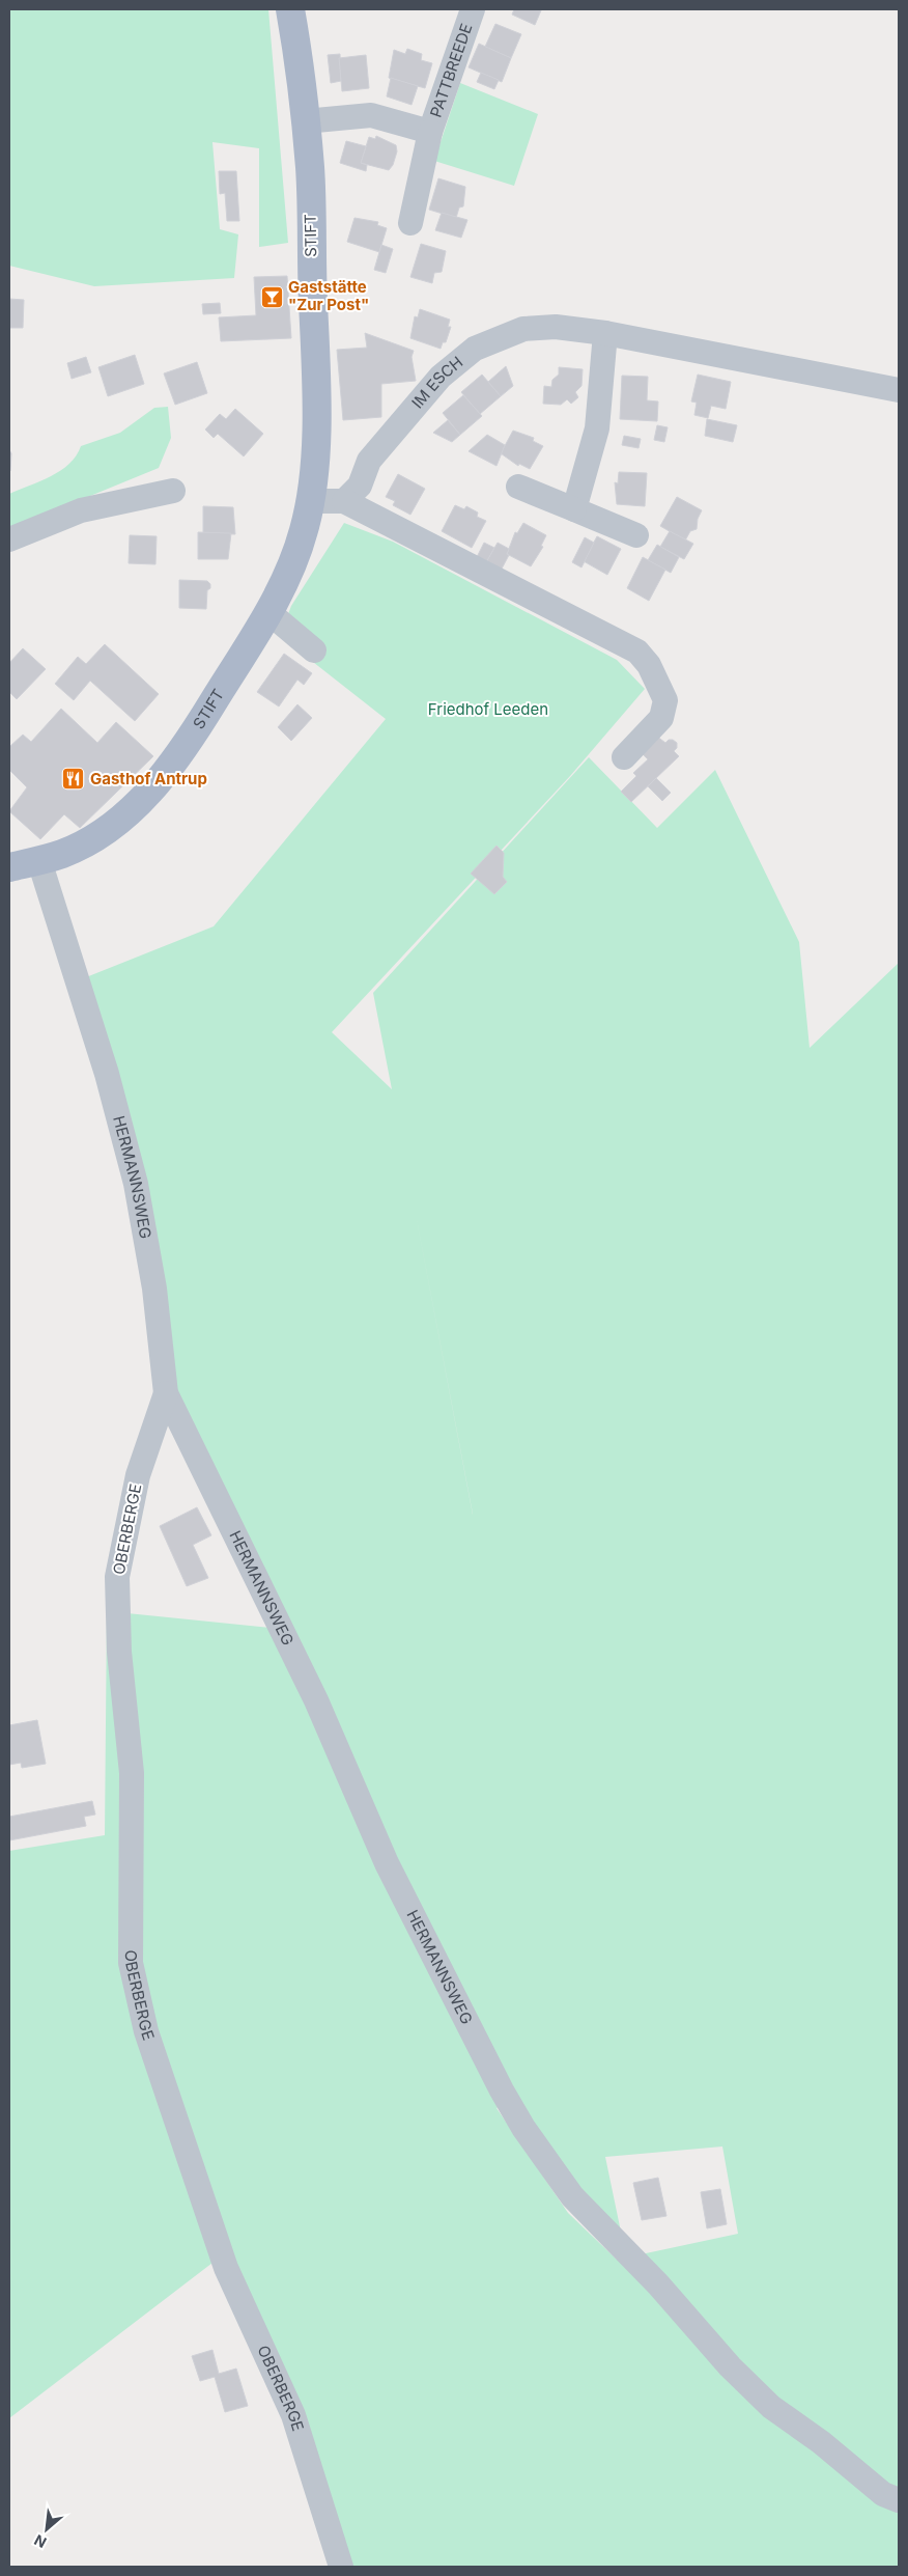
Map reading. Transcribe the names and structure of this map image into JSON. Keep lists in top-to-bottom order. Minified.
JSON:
{"streets":{"main road":["STIFT"],"street":["PATTBREEDE","IM ESCH","HERMANNSWEG","OBERBERGE"]},"crossings":[["PATTBREEDE","STIFT"],["STIFT","HERMANNSWEG"],["HERMANNSWEG","OBERBERGE"]],"parks":["Friedhof Leeden"],"places":{"bar":["Gaststätte \"Zur Post\""],"restaurant":["Gasthof Antrup"]},"north":"bottom left"}
